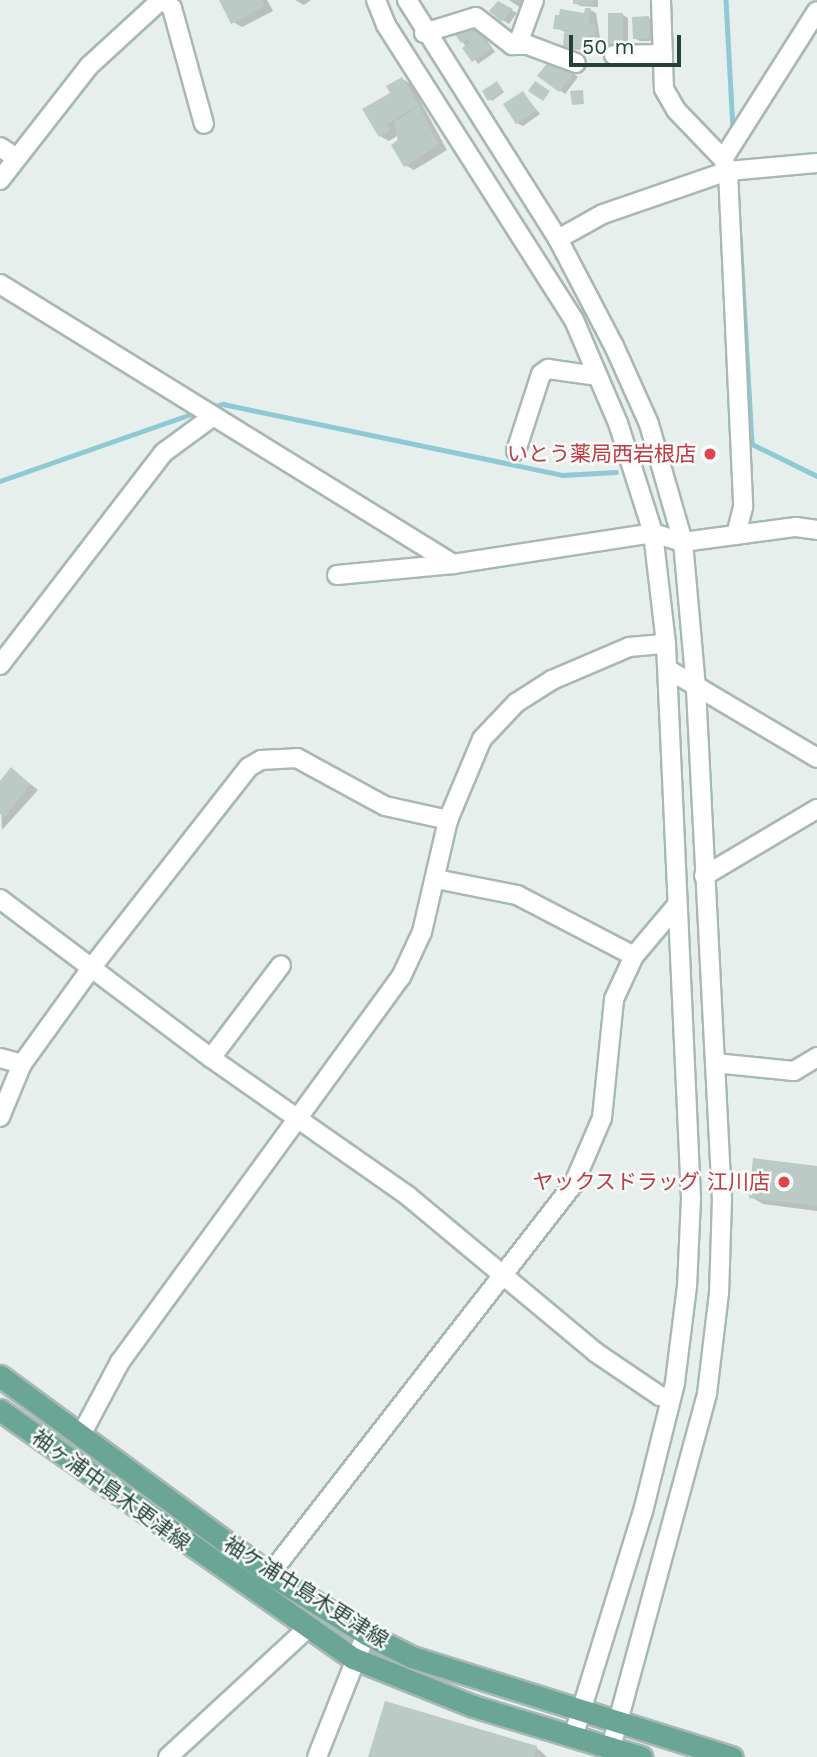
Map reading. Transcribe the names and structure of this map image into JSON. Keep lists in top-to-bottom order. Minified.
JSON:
{"streets":{"main road":["袖ヶ浦中島木更津線","袖ケ浦中島木更津線"]},"places":["いとう薬局西岩根店","ヤックスドラッグ 江川店"],"scale_bar":"50 m"}
